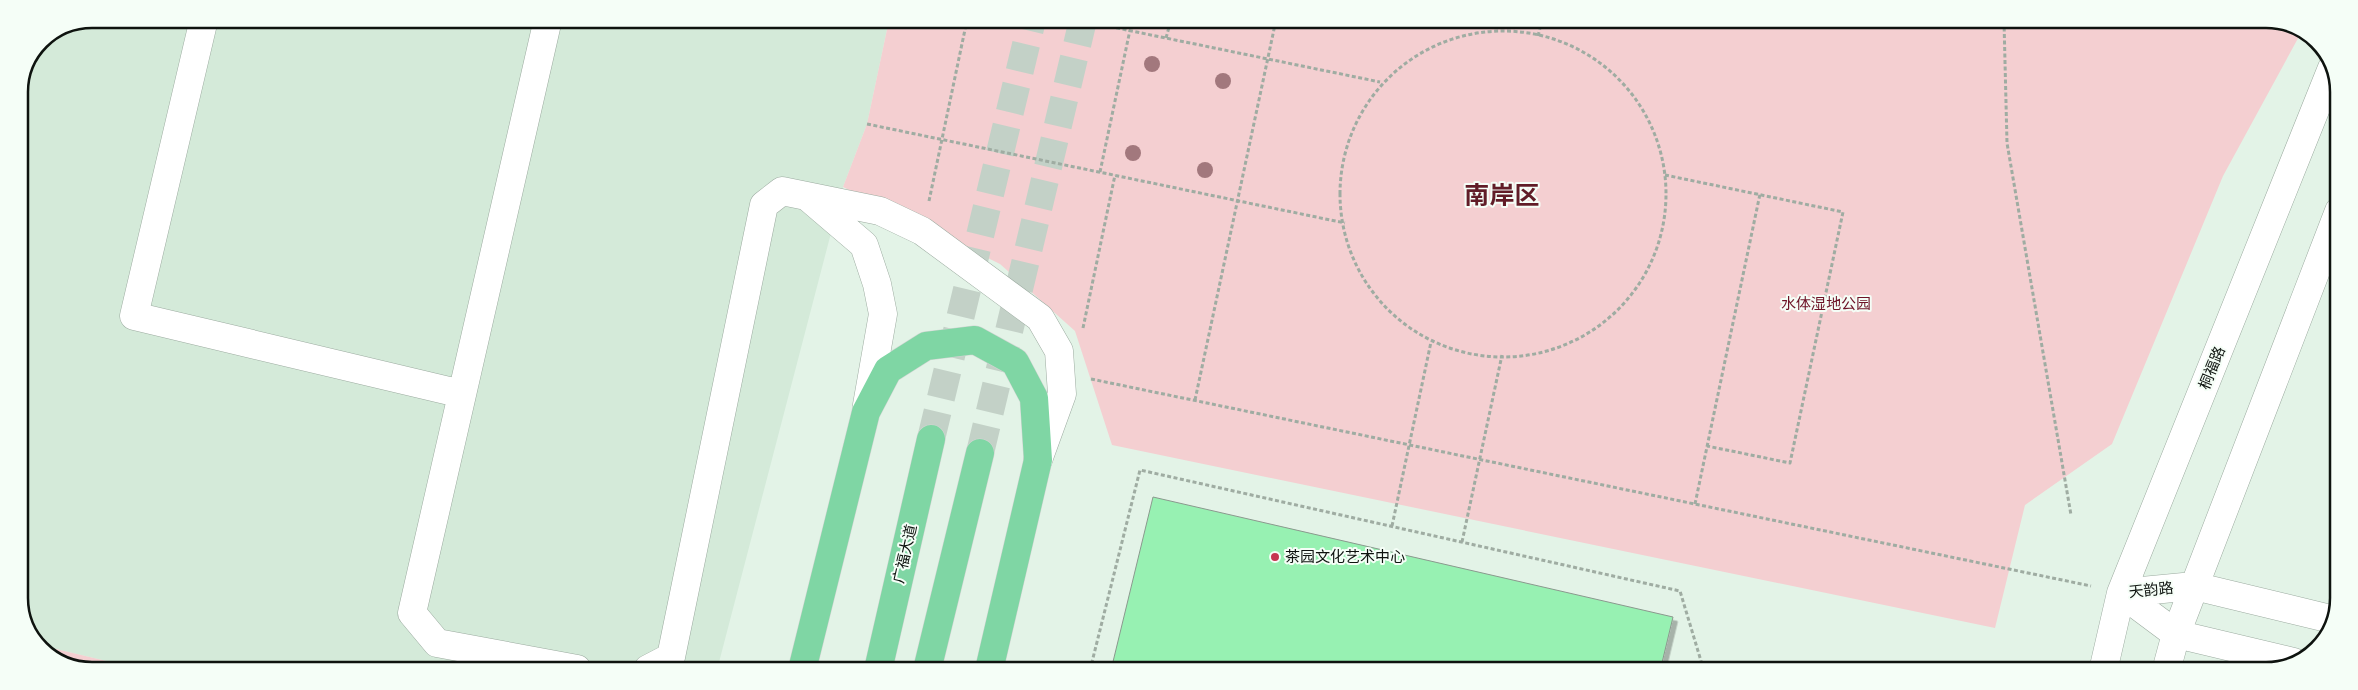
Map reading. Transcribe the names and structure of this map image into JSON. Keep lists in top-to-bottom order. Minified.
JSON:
{"streets":{"main road":["广福大道"],"street":["桐福路","天韵路"]},"crossings":[["桐福路","天韵路"]],"districts":["南岸区"],"parks":["水体湿地公园"],"places":["茶园文化艺术中心"]}
